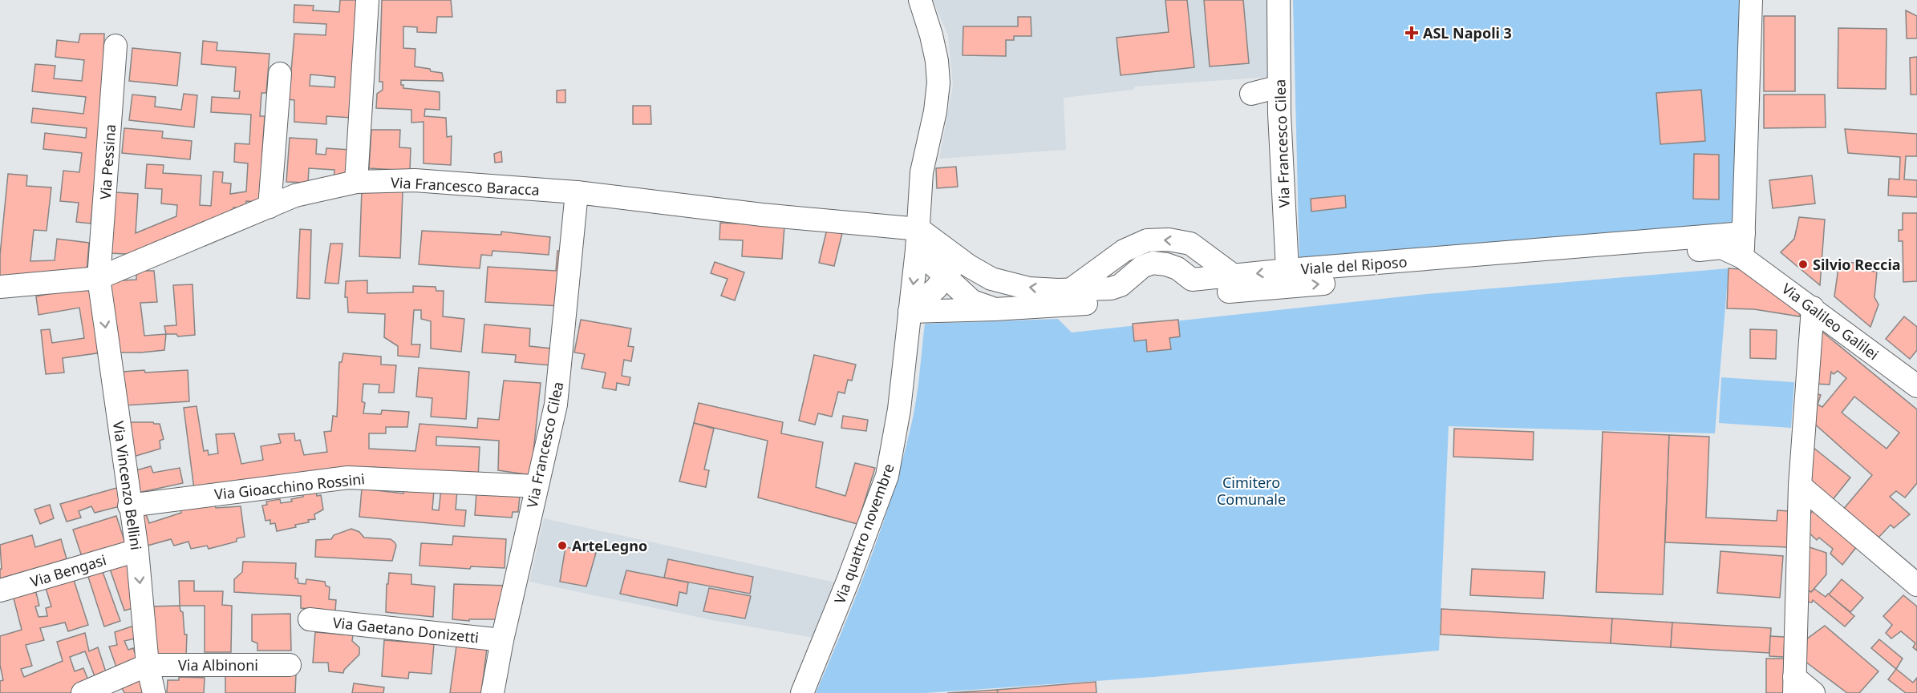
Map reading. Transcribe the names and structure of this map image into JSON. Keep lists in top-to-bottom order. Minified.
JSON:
{"streets":{"street":["Via Francesco Cilea","Via Pessina","Via Francesco Baracca","Viale del Riposo","Via Galileo Galilei","Via Vincenzo Bellini","Via Gioacchino Rossini","Via quattro novembre","Via Bengasi","Via Gaetano Donizetti","Via Albinoni"]},"crossings":[["Via Francesco Cilea","Via Francesco Baracca"],["Via Francesco Cilea","Viale del Riposo"],["Via Francesco Cilea","Via Gioacchino Rossini"],["Via Francesco Cilea","Via Gaetano Donizetti"],["Via Pessina","Via Francesco Baracca"],["Via Pessina","Via Vincenzo Bellini"],["Via Francesco Baracca","Viale del Riposo"],["Via Francesco Baracca","Via Vincenzo Bellini"],["Via Francesco Baracca","Via quattro novembre"],["Viale del Riposo","Via Galileo Galilei"],["Viale del Riposo","Via quattro novembre"],["Via Vincenzo Bellini","Via Gioacchino Rossini"],["Via Vincenzo Bellini","Via Bengasi"],["Via Vincenzo Bellini","Via Albinoni"]],"one_way":["Via Vincenzo Bellini"],"parks":["Cimitero Comunale"],"places":{"health":["ASL Napoli 3"],"other":["Silvio Reccia","ArteLegno"]}}
